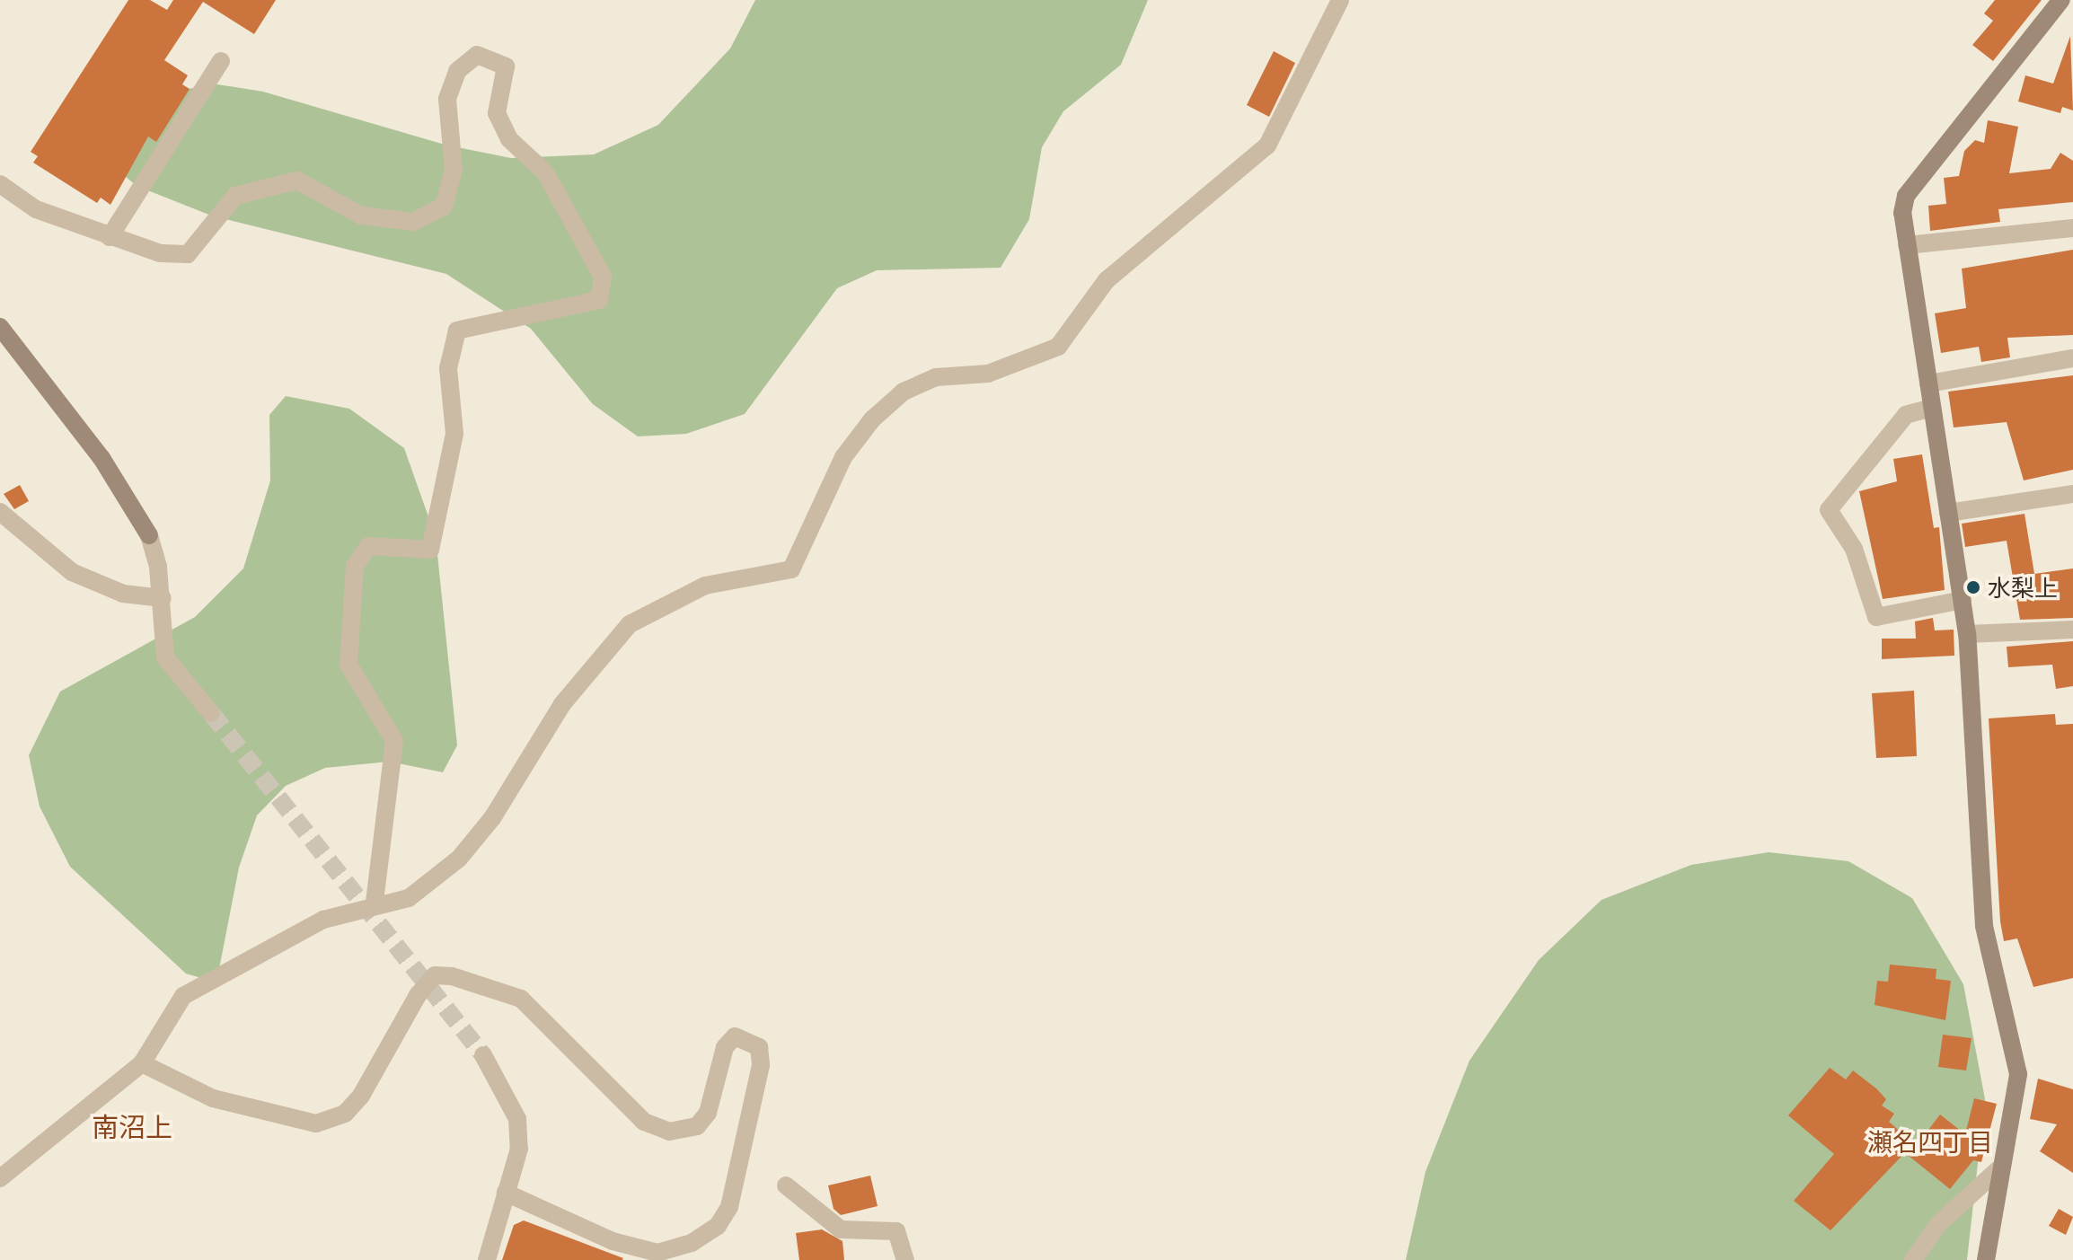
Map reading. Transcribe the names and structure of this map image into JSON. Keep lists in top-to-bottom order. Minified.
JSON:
{"districts":["南沼上","瀬名四丁目"],"places":["水梨上"]}
